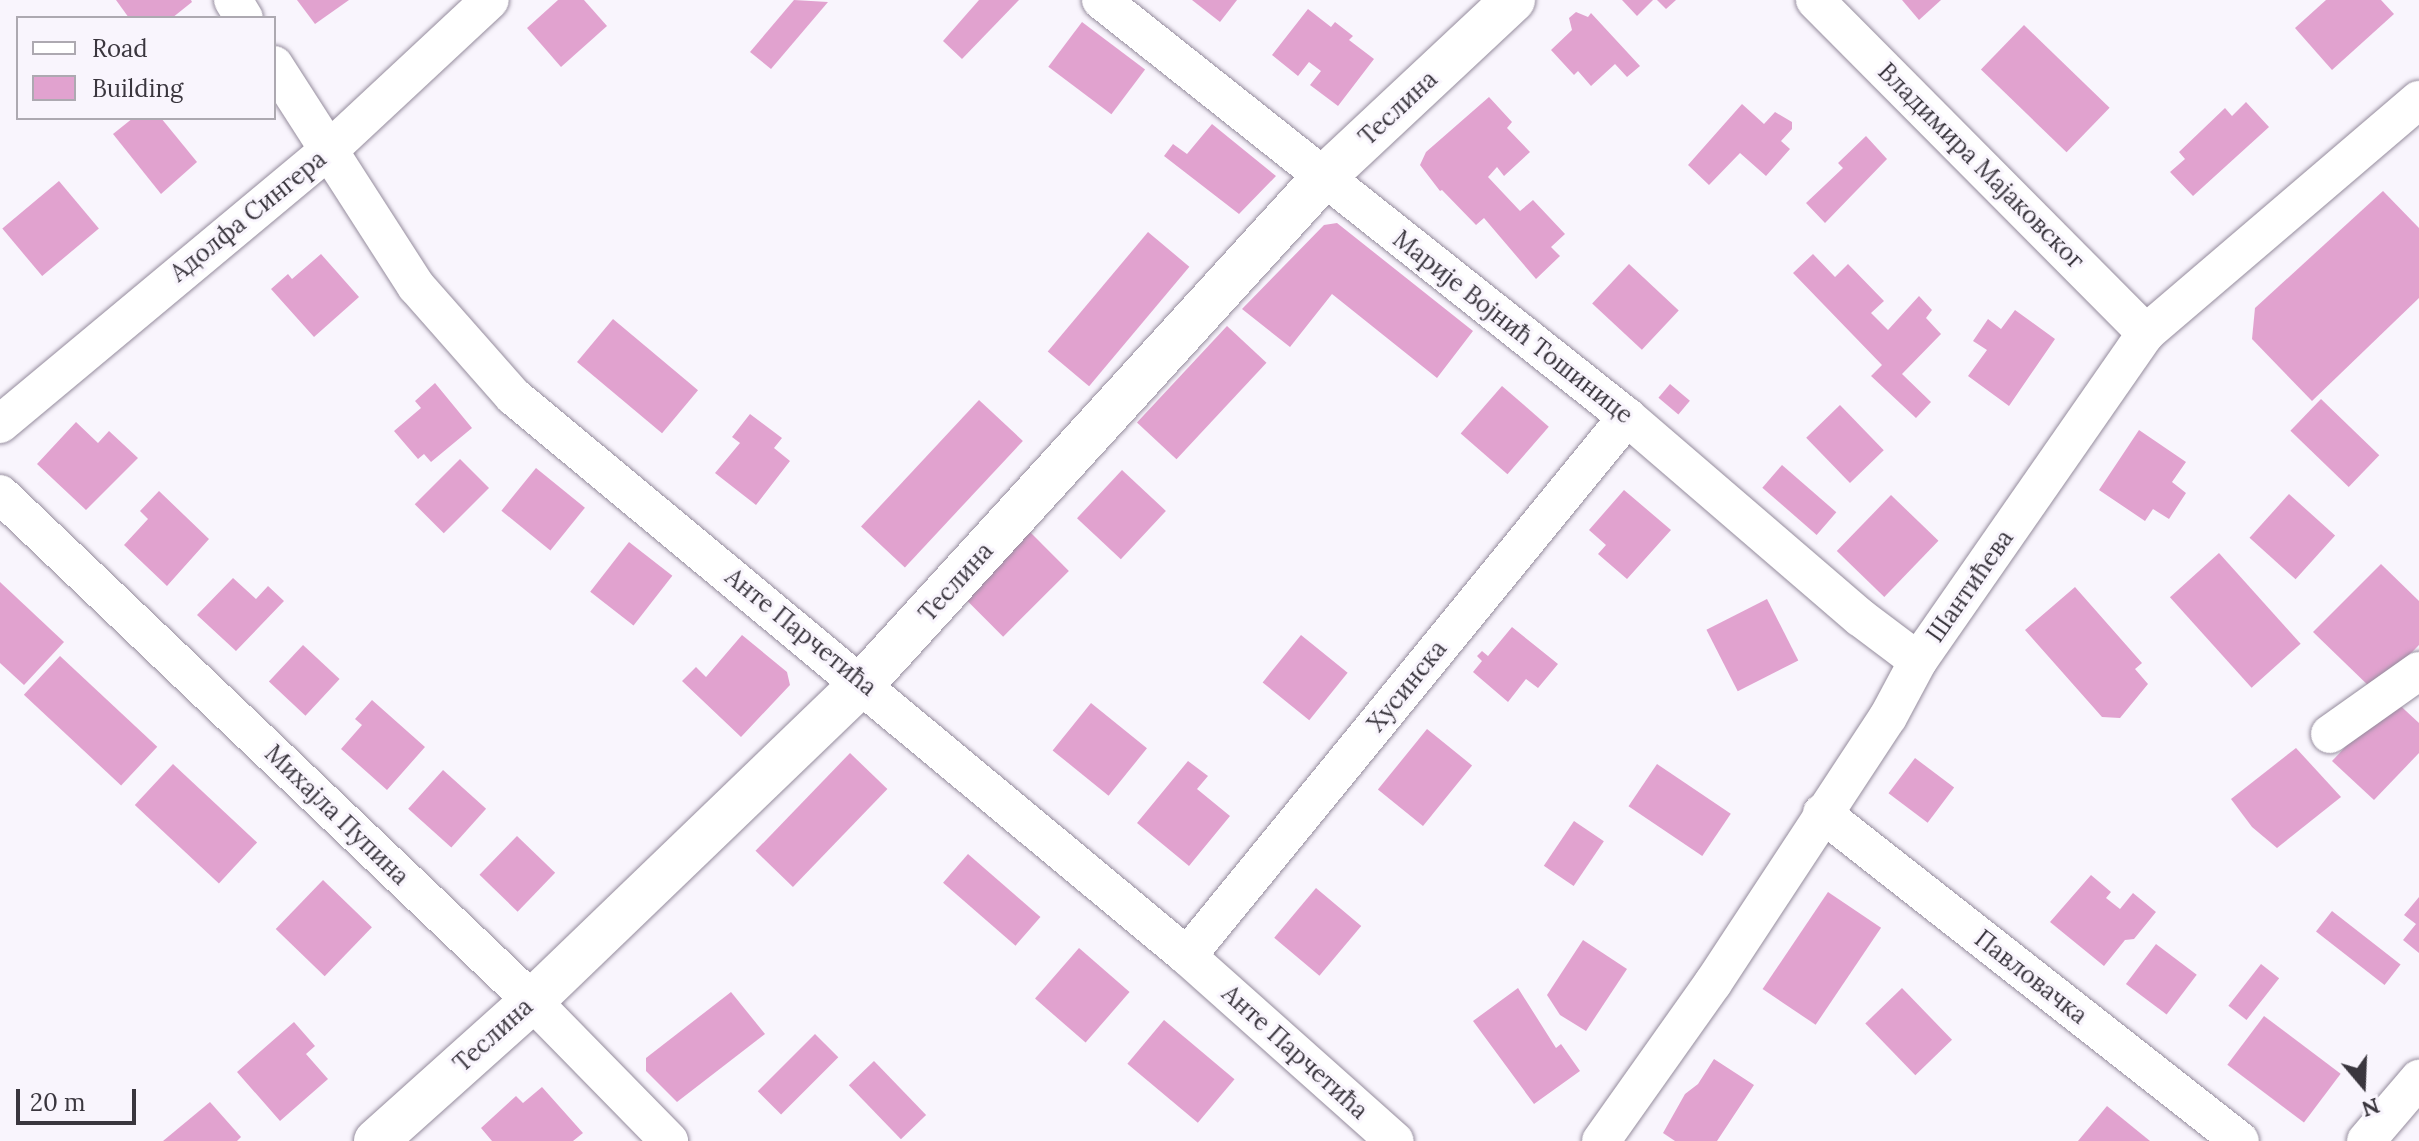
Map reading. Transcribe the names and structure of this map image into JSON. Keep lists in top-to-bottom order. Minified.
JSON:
{"streets":{"street":["Теслина","Владимира Мајаковског","Адолфа Сингера","Марије Војнић Тошинице","Шантићева","Анте Парчетића","Хусинска","Михајла Пупина","Павловачка"]},"crossings":[["Теслина","Марије Војнић Тошинице"],["Теслина","Анте Парчетића"],["Теслина","Михајла Пупина"],["Владимира Мајаковског","Шантићева"],["Адолфа Сингера","Анте Парчетића"],["Марије Војнић Тошинице","Шантићева"],["Марије Војнић Тошинице","Хусинска"],["Шантићева","Павловачка"],["Анте Парчетића","Хусинска"]],"legend":["Road","Building"],"scale_bar":"20 m","north":"bottom"}
